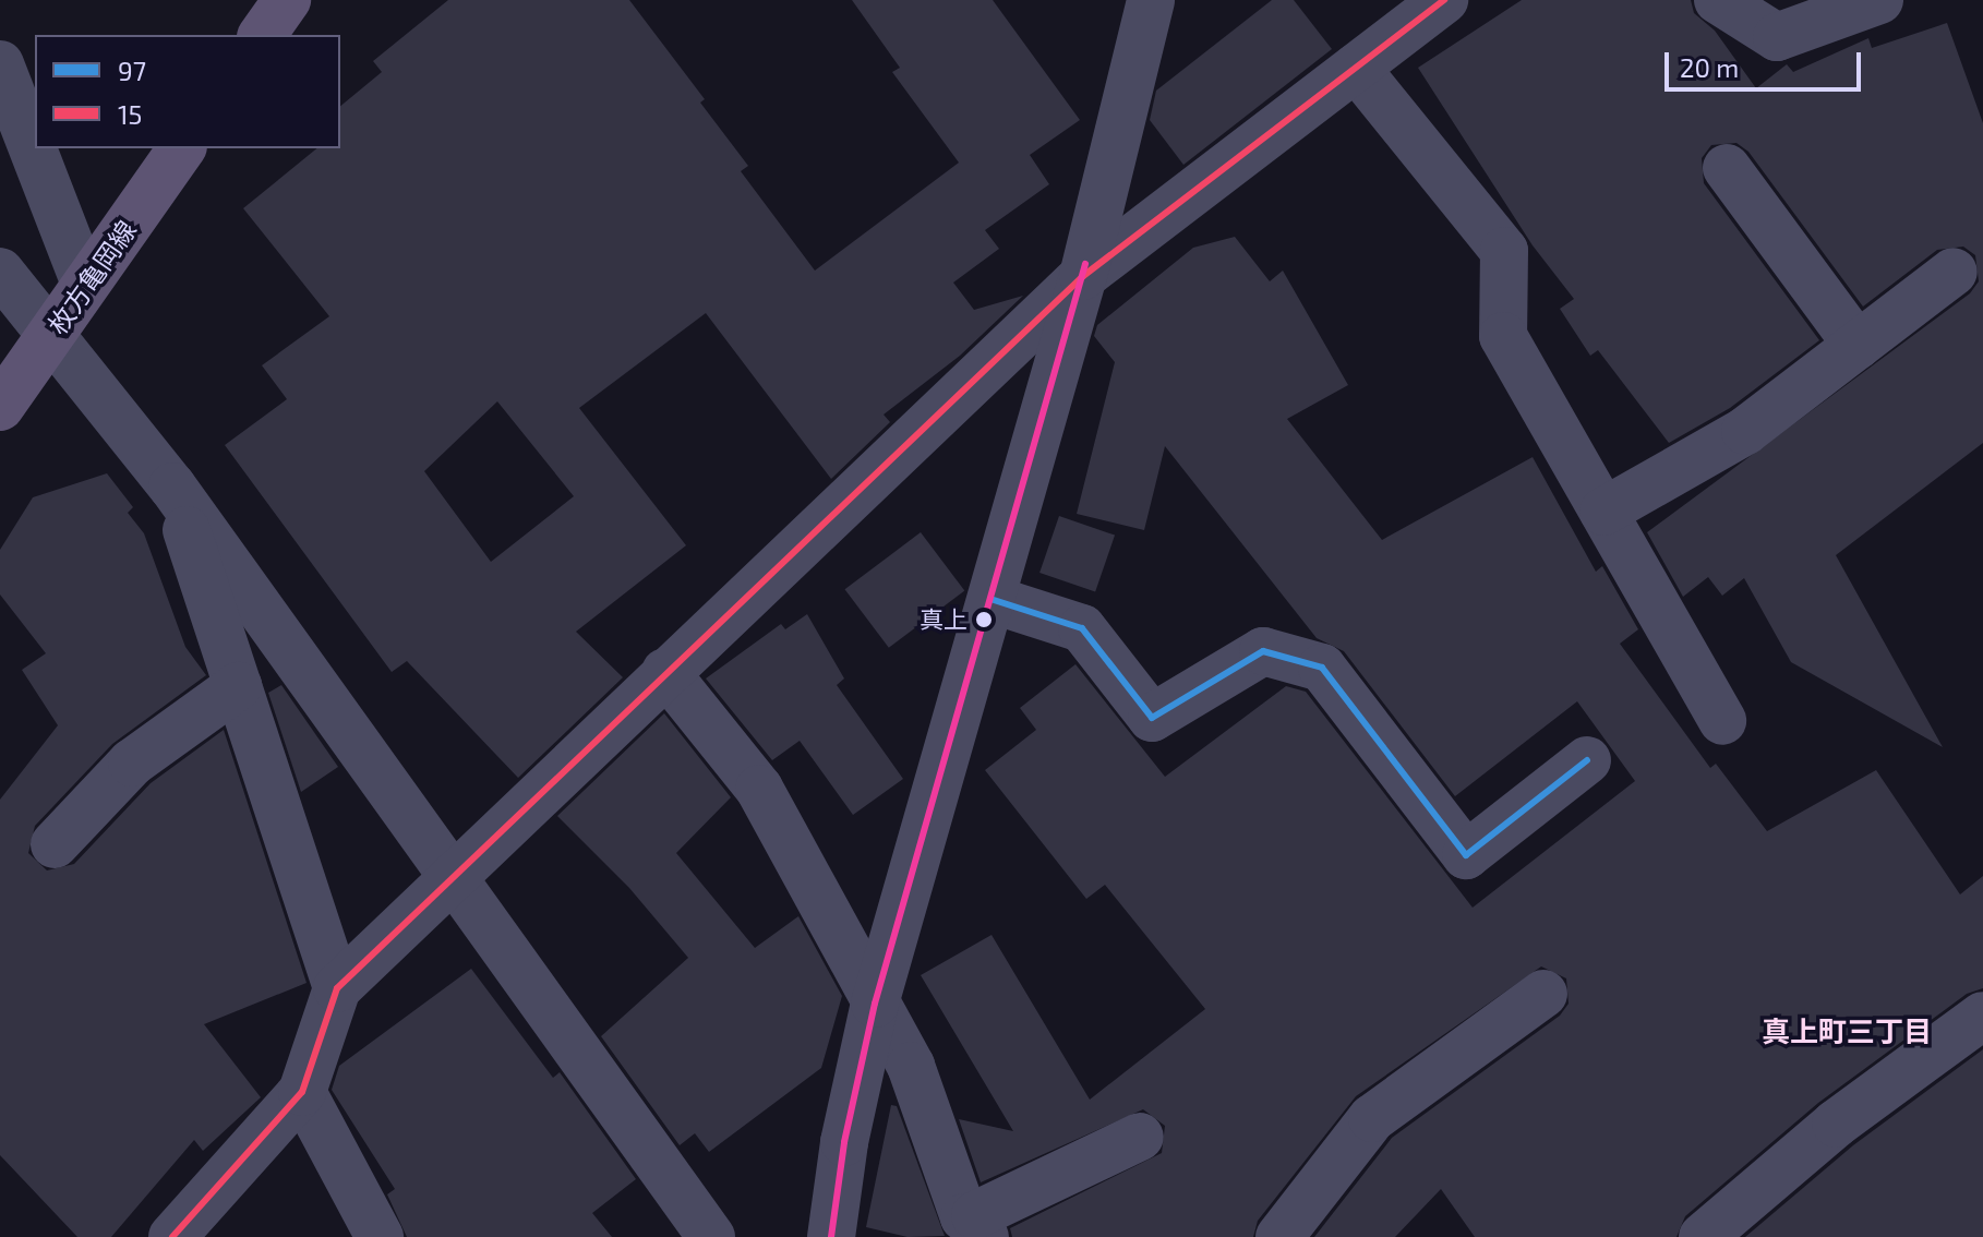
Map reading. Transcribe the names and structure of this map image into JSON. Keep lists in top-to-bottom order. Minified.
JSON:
{"streets":{"main road":["枚方亀岡線"]},"districts":["真上町三丁目"],"places":["真上"],"lines":["transit line 15","transit line 97"],"legend":["97","15"],"scale_bar":"20 m"}
